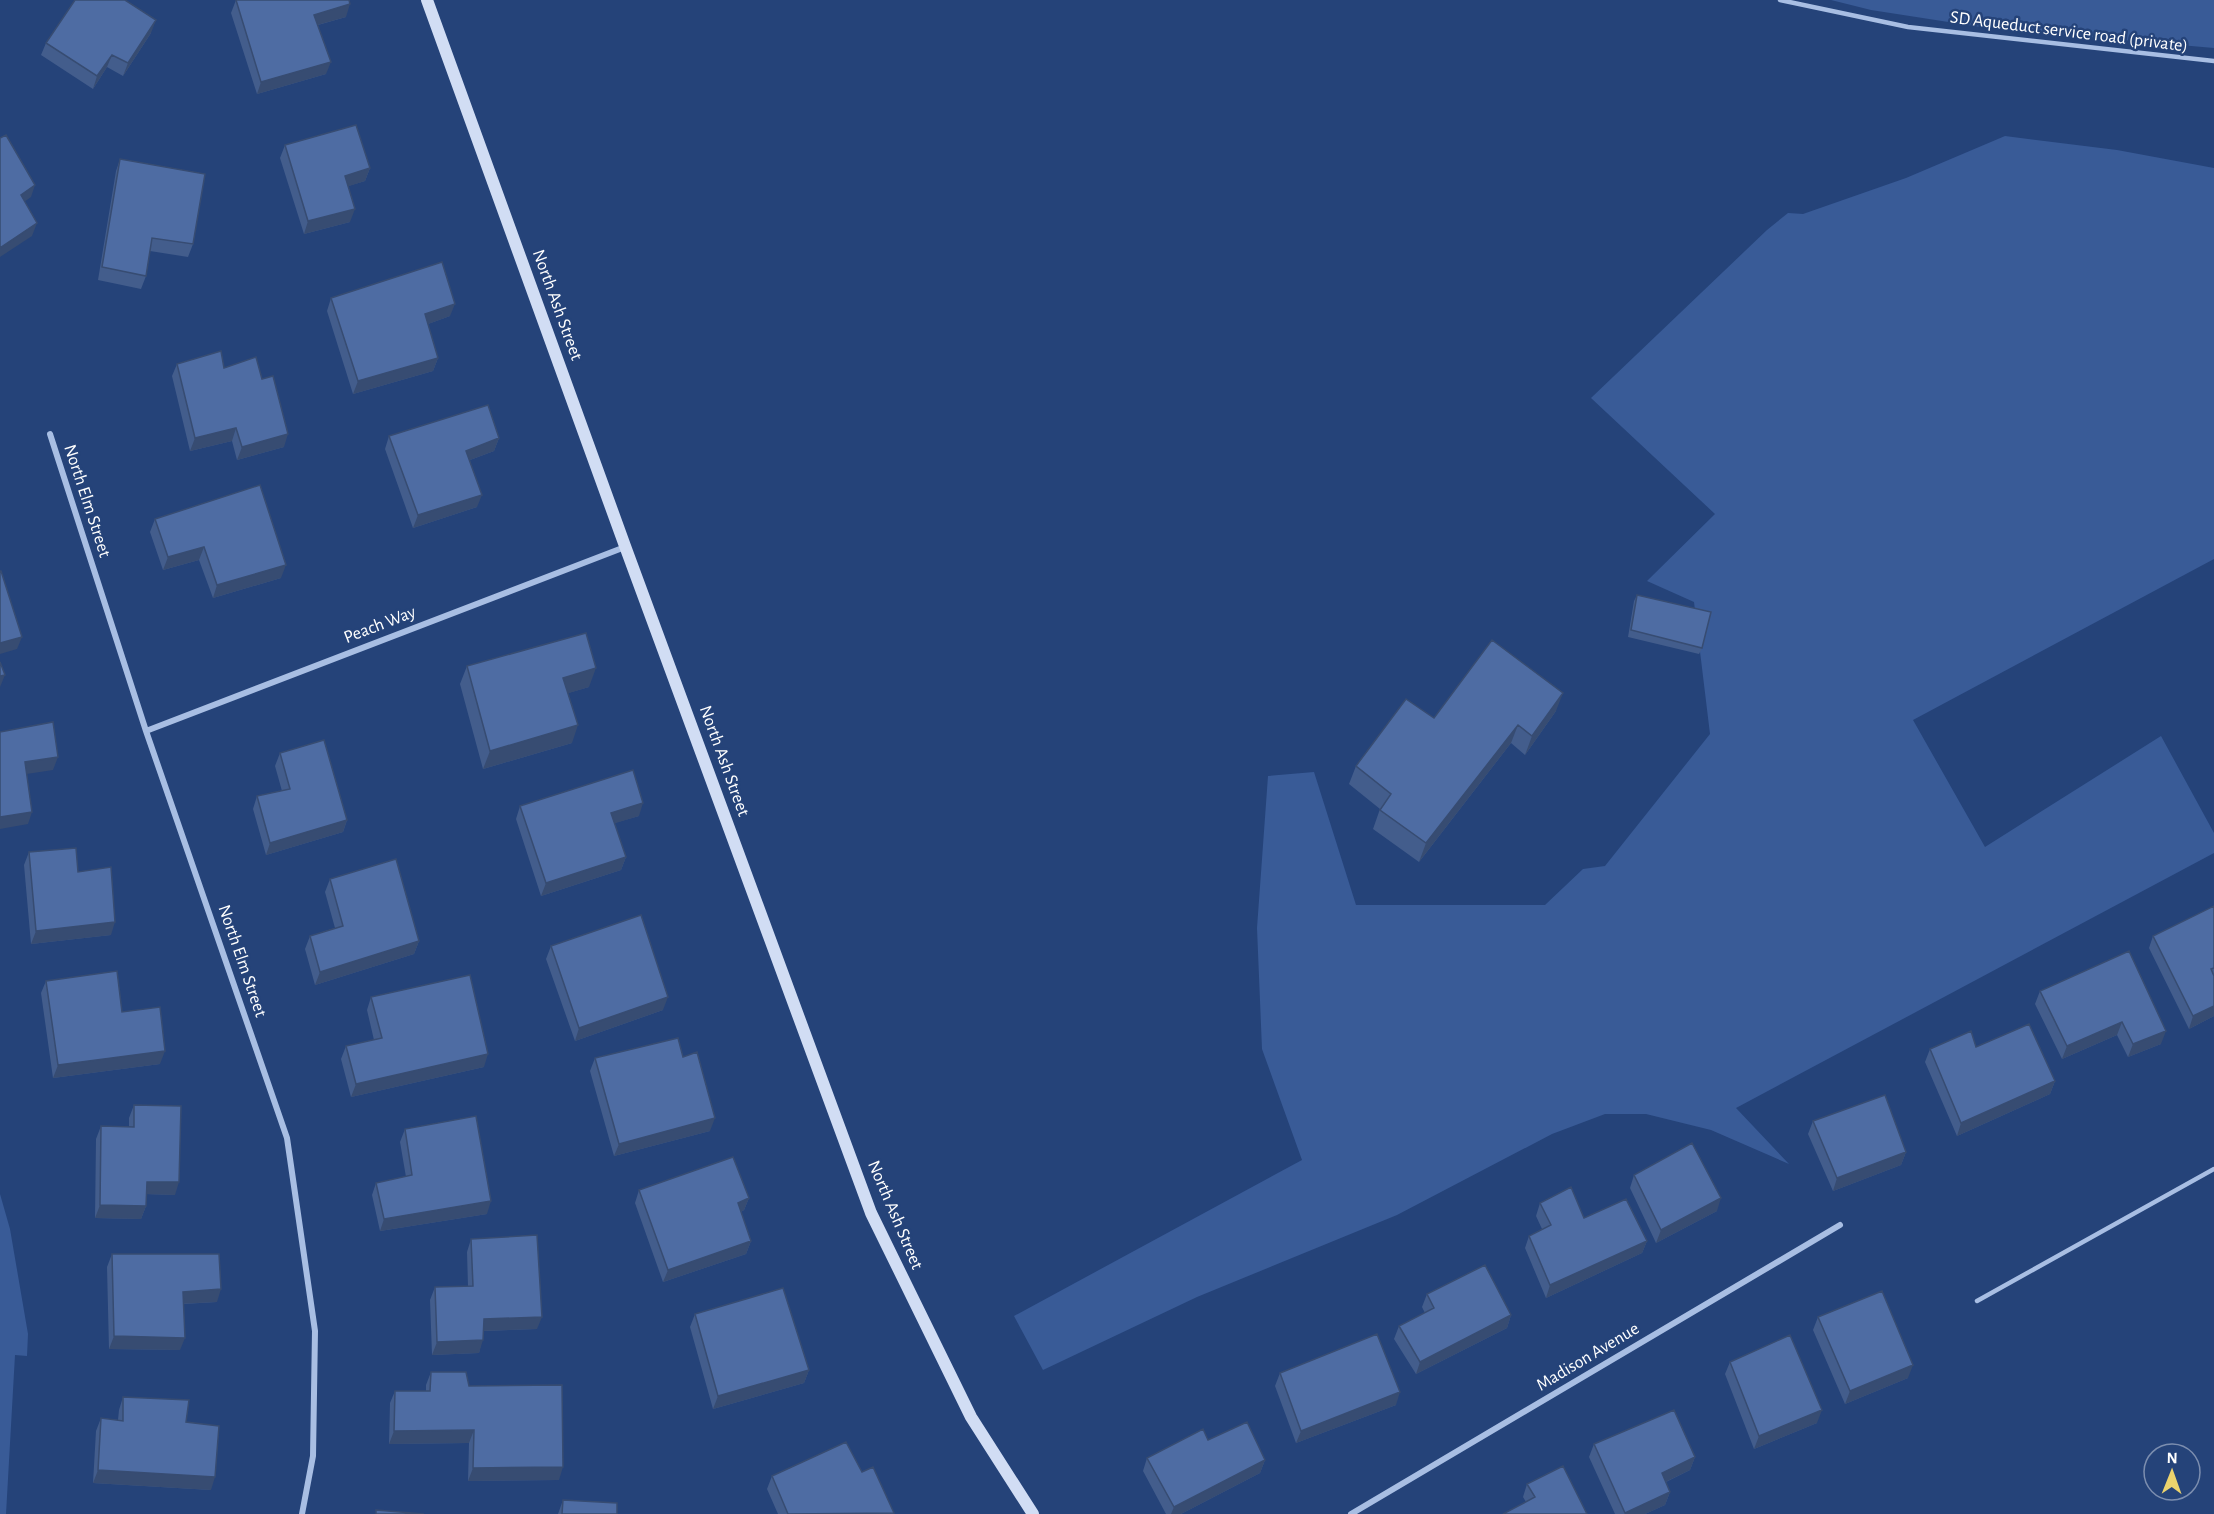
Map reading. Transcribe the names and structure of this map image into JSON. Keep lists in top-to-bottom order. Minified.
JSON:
{"streets":{"main road":["North Ash Street"],"street":["North Elm Street","Peach Way","Madison Avenue"],"lane":["SD Aqueduct service road (private)"]},"crossings":[["North Ash Street","Peach Way"],["North Elm Street","Peach Way"]],"north":"top"}
